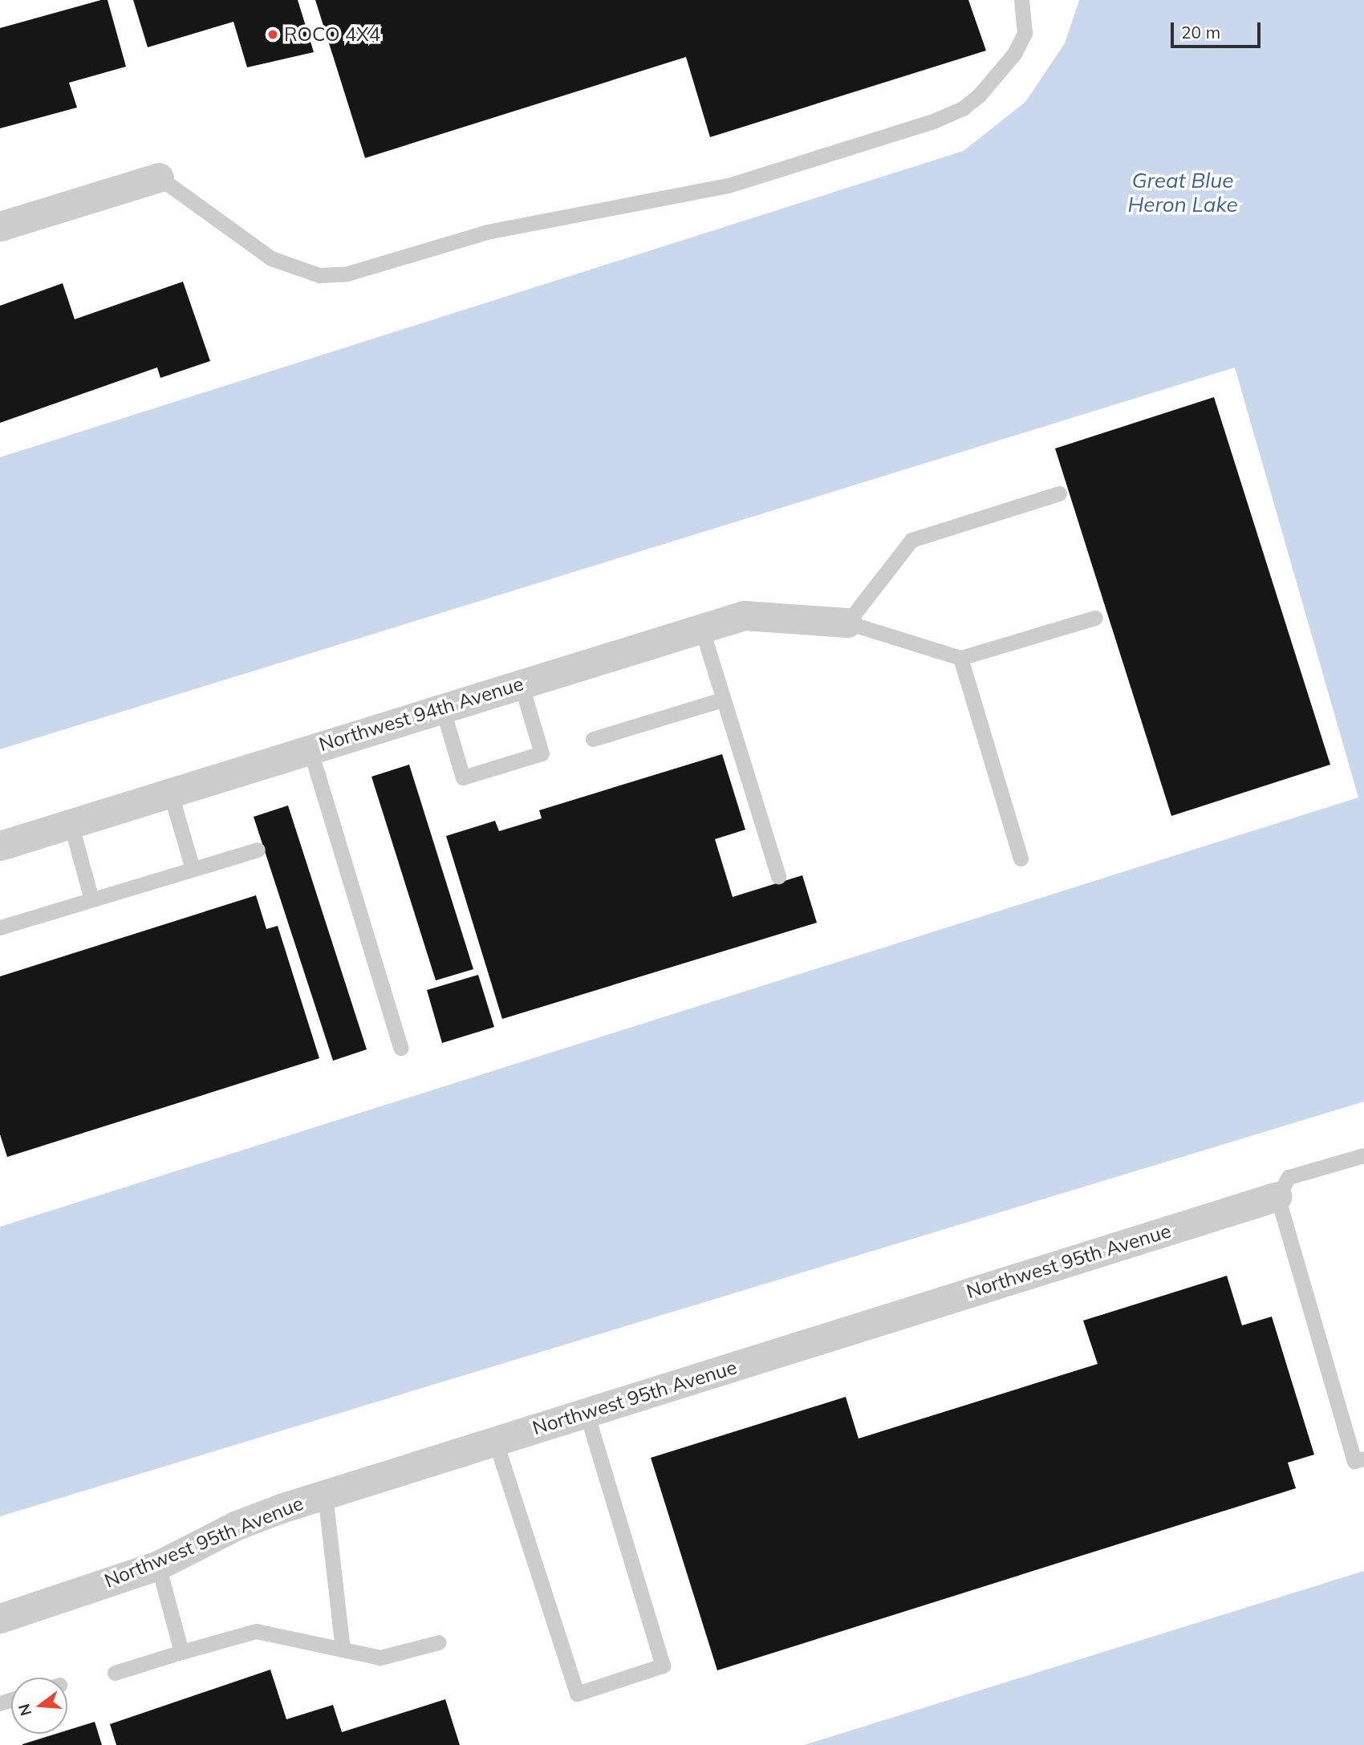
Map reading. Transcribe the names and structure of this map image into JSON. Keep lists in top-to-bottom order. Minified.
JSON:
{"streets":{"street":["Northwest 94th Avenue","Northwest 95th Avenue"]},"water":["Great Blue Heron Lake"],"places":["ROCO 4X4"],"scale_bar":"20 m","north":"left"}
